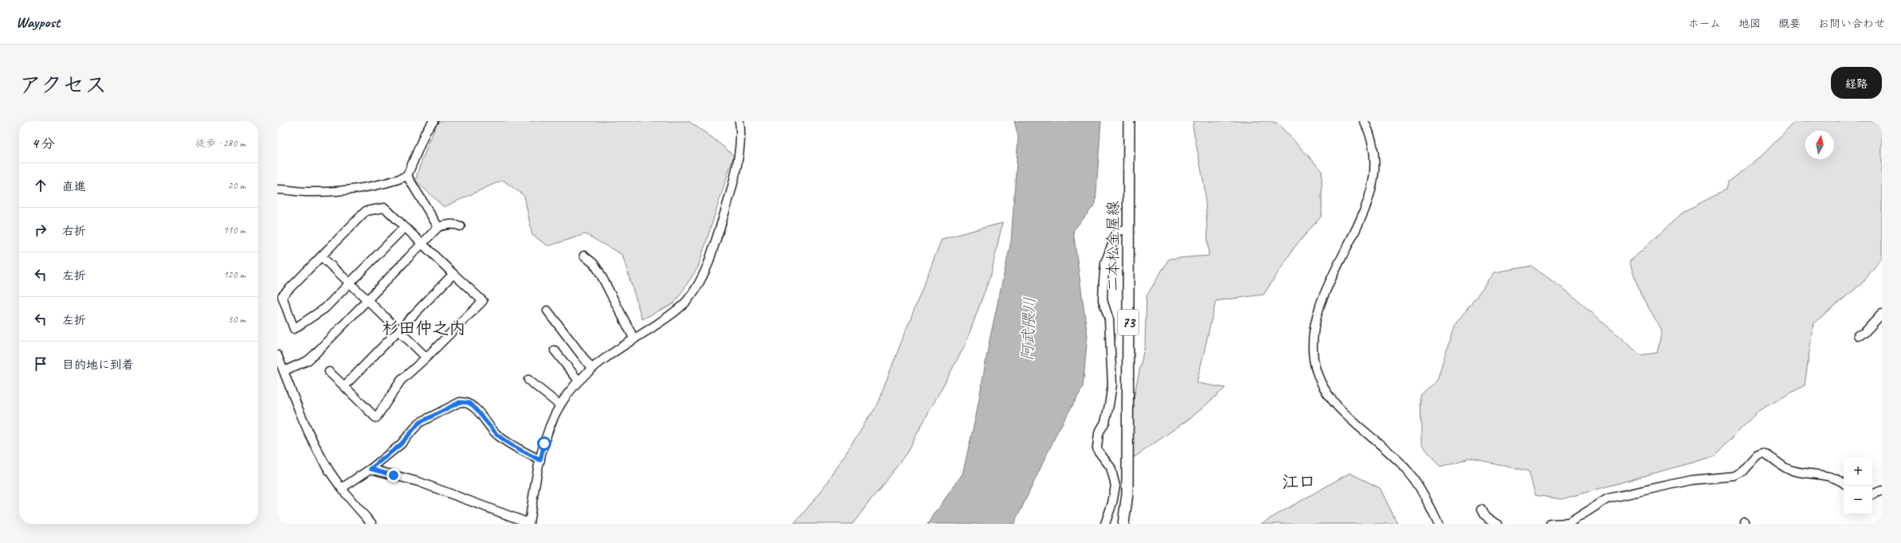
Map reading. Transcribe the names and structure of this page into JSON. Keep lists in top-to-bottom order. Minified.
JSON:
{"streets":{"main road":["二本松金屋線","73"]},"districts":["杉田仲之内","江口"],"water":["阿武隈川"],"north":"top","page":{"header":"Waypost","nav":["ホーム","地図","概要","お問い合わせ"],"title":"アクセス","buttons":"経路","heading":["4 分","徒歩 · 280 m"],"list":[["直進","20 m"],["右折","110 m"],["左折","120 m"],["左折","30 m"],"目的地に到着"],"map_buttons":["+","−"]}}
